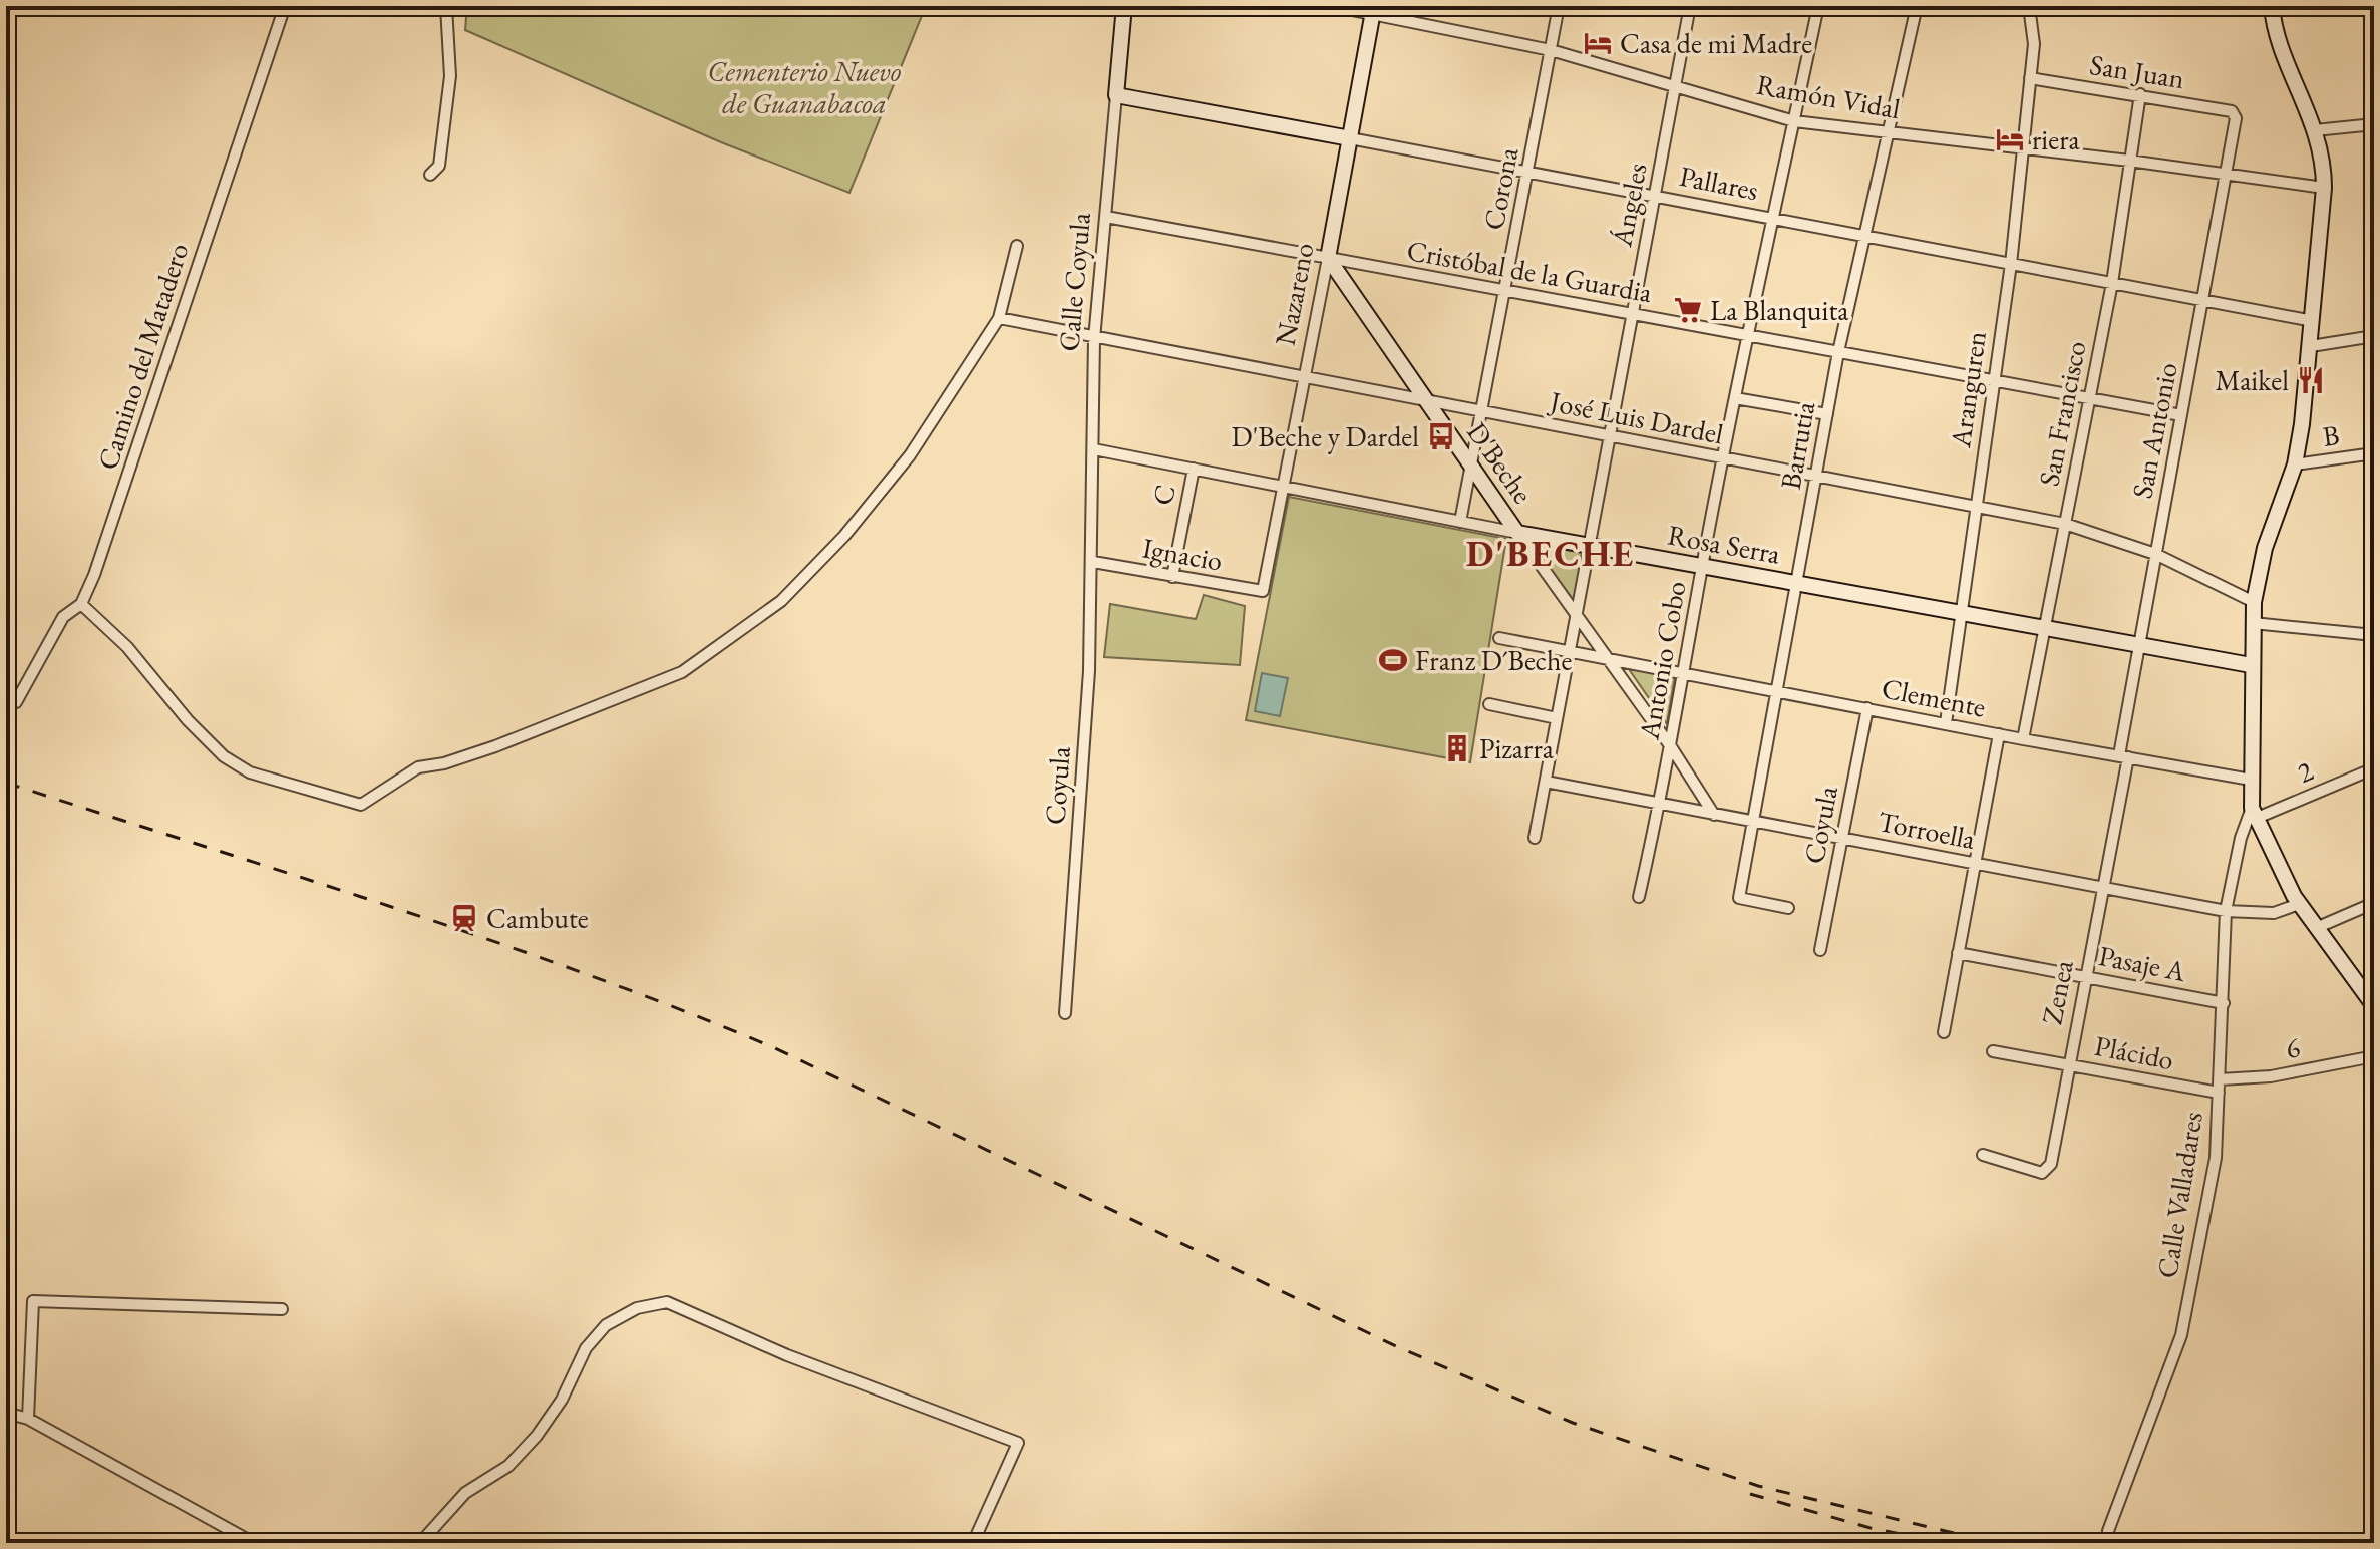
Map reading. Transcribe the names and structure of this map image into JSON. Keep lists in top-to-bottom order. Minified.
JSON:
{"streets":{"street":["San Juan","Ramón Vidal","Pallares","Corona","Ángeles","Cristóbal de la Guardia","Calle Coyula","Nazareno","Camino del Matadero","Aranguren","San Francisco","José Luis Dardel","San Antonio","B","Barrutia","D'Beche","C","Rosa Serra","Ignacio","Antonio Cobo","Clemente","2","Coyula","Torroella","Pasaje A","Zenea","6","Plácido","Calle Valladares"]},"crossings":[["San Juan","Aranguren"],["San Juan","San Francisco"],["San Juan","San Antonio"],["Ramón Vidal","Corona"],["Ramón Vidal","Ángeles"],["Ramón Vidal","Nazareno"],["Ramón Vidal","Aranguren"],["Ramón Vidal","San Francisco"],["Ramón Vidal","San Antonio"],["Ramón Vidal","Barrutia"],["Ramón Vidal","Antonio Cobo"],["Pallares","Corona"],["Pallares","Ángeles"],["Pallares","Calle Coyula"],["Pallares","Nazareno"],["Pallares","Aranguren"],["Pallares","San Francisco"],["Pallares","San Antonio"],["Pallares","Barrutia"],["Pallares","Antonio Cobo"],["Corona","Cristóbal de la Guardia"],["Corona","José Luis Dardel"],["Corona","D'Beche"],["Corona","Rosa Serra"],["Ángeles","Cristóbal de la Guardia"],["Ángeles","José Luis Dardel"],["Ángeles","D'Beche"],["Ángeles","Rosa Serra"],["Ángeles","Clemente"],["Ángeles","Torroella"],["Cristóbal de la Guardia","Calle Coyula"],["Cristóbal de la Guardia","Nazareno"],["Cristóbal de la Guardia","Aranguren"],["Cristóbal de la Guardia","San Francisco"],["Cristóbal de la Guardia","San Antonio"],["Cristóbal de la Guardia","Barrutia"],["Cristóbal de la Guardia","D'Beche"],["Cristóbal de la Guardia","Antonio Cobo"],["Calle Coyula","José Luis Dardel"],["Calle Coyula","Rosa Serra"],["Calle Coyula","Ignacio"],["Calle Coyula","Coyula"],["Nazareno","José Luis Dardel"],["Nazareno","D'Beche"],["Nazareno","Rosa Serra"],["Nazareno","Ignacio"],["Aranguren","José Luis Dardel"],["Aranguren","Rosa Serra"],["Aranguren","Clemente"],["San Francisco","José Luis Dardel"],["San Francisco","Rosa Serra"],["San Francisco","Clemente"],["José Luis Dardel","San Antonio"],["José Luis Dardel","Barrutia"],["José Luis Dardel","D'Beche"],["José Luis Dardel","Antonio Cobo"],["San Antonio","Rosa Serra"],["San Antonio","Clemente"],["San Antonio","Zenea"],["Barrutia","Rosa Serra"],["Barrutia","Clemente"],["Barrutia","Torroella"],["D'Beche","Rosa Serra"],["D'Beche","Antonio Cobo"],["D'Beche","Clemente"],["D'Beche","Torroella"],["C","Rosa Serra"],["C","Ignacio"],["Rosa Serra","Antonio Cobo"],["Ignacio","Coyula"],["Antonio Cobo","Clemente"],["Antonio Cobo","Torroella"],["Clemente","Coyula"],["Clemente","Zenea"],["2","Calle Valladares"],["Coyula","Torroella"],["Torroella","Zenea"],["Torroella","Calle Valladares"],["Pasaje A","Zenea"],["Pasaje A","Calle Valladares"],["Zenea","Plácido"],["6","Calle Valladares"],["Plácido","Calle Valladares"]],"districts":["D'BECHE"],"parks":["Cementerio Nuevo de Guanabacoa"],"places":{"hotel":["Casa de mi Madre","riera"],"supermarket":["La Blanquita"],"restaurant":["Maikel"],"bus stop":["D'Beche y Dardel"],"sports":["Franz D´Beche"],"building":["Pizarra"],"station":["Cambute"]}}
